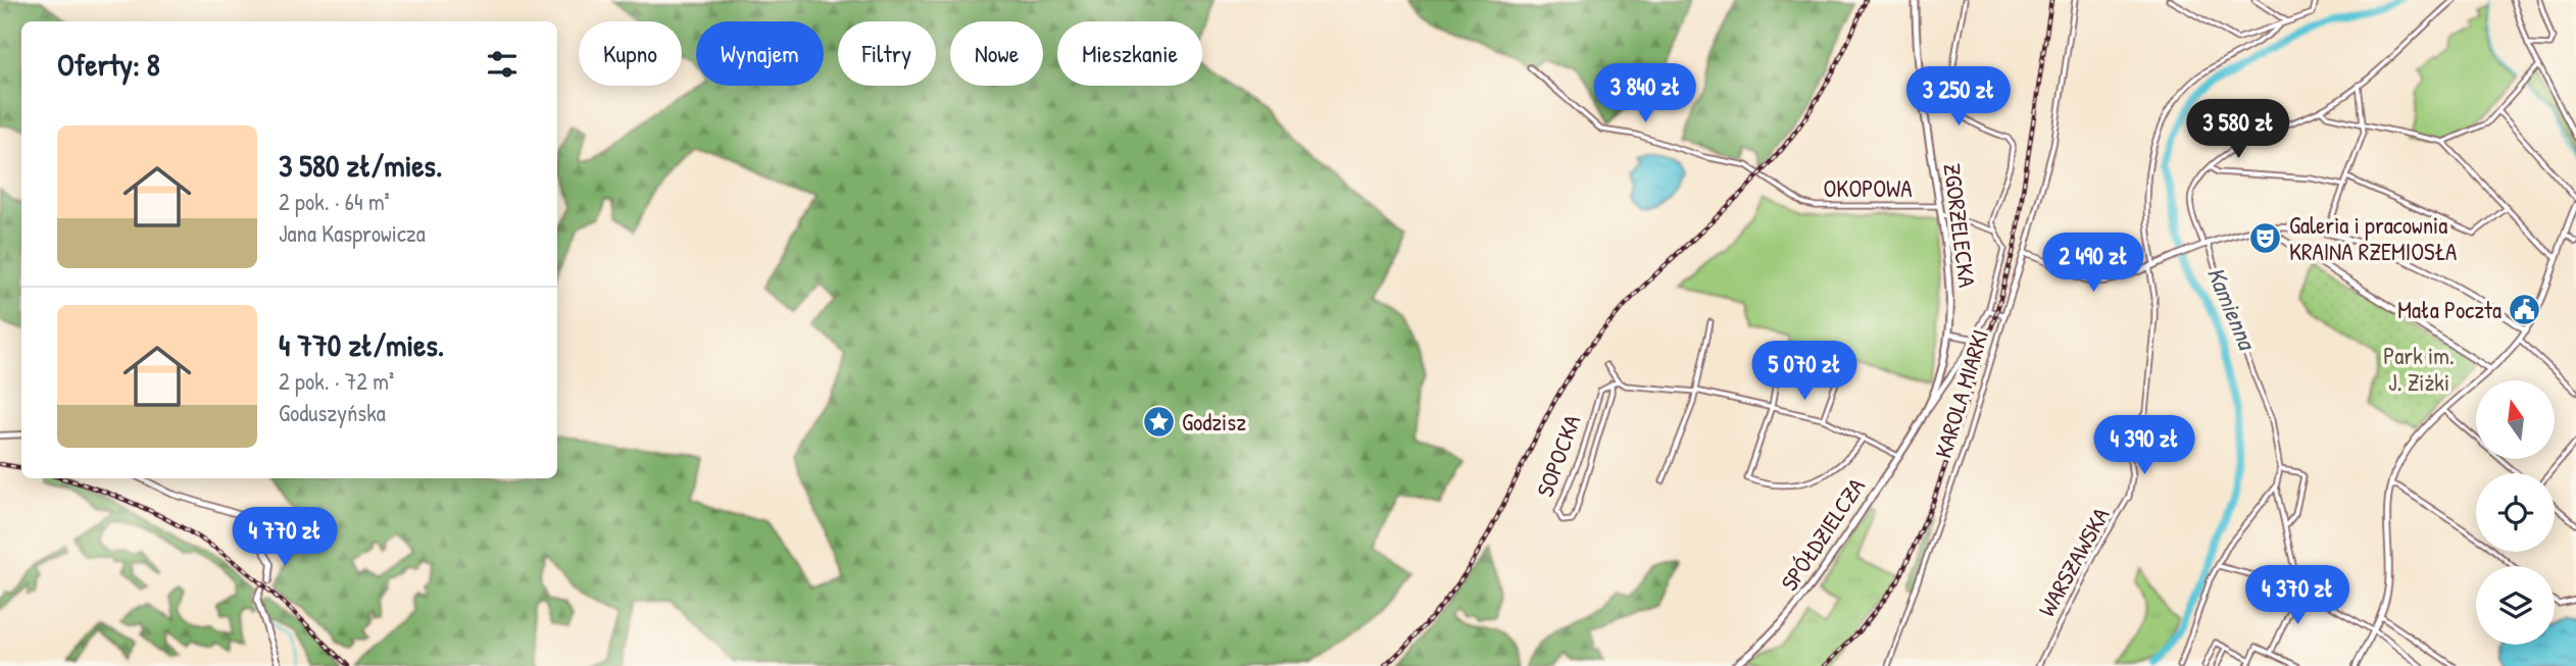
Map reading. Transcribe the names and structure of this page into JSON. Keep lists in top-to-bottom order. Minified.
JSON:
{"streets":{"main road":["ZGORZELECKA","SPÓŁDZIELCZA"],"street":["OKOPOWA","KAROLA MIARKI","SOPOCKA","WARSZAWSKA"]},"crossings":[["OKOPOWA","ZGORZELECKA"],["ZGORZELECKA","SPÓŁDZIELCZA"]],"water":["Kamienna"],"parks":["Park im. J. Ziżki"],"places":{"theatre":["Galeria i pracownia KRAINA RZEMIOSŁA"],"public building":["Mała Poczta"],"place":["Godzisz"]},"north":"top","page":{"chip":["Kupno","Wynajem","Filtry","Nowe","Mieszkanie"],"heading":"Oferty: 8","price":["3 840 zł","3 250 zł","3 580 zł","2 490 zł","5 070 zł","4 390 zł","4 770 zł","4 370 zł"],"list":[{"name":"3 580 zł/mies.","note":"2 pok. · 64 m² · Jana Kasprowicza"},{"name":"4 770 zł/mies.","note":"2 pok. · 72 m² · Goduszyńska"}]}}
